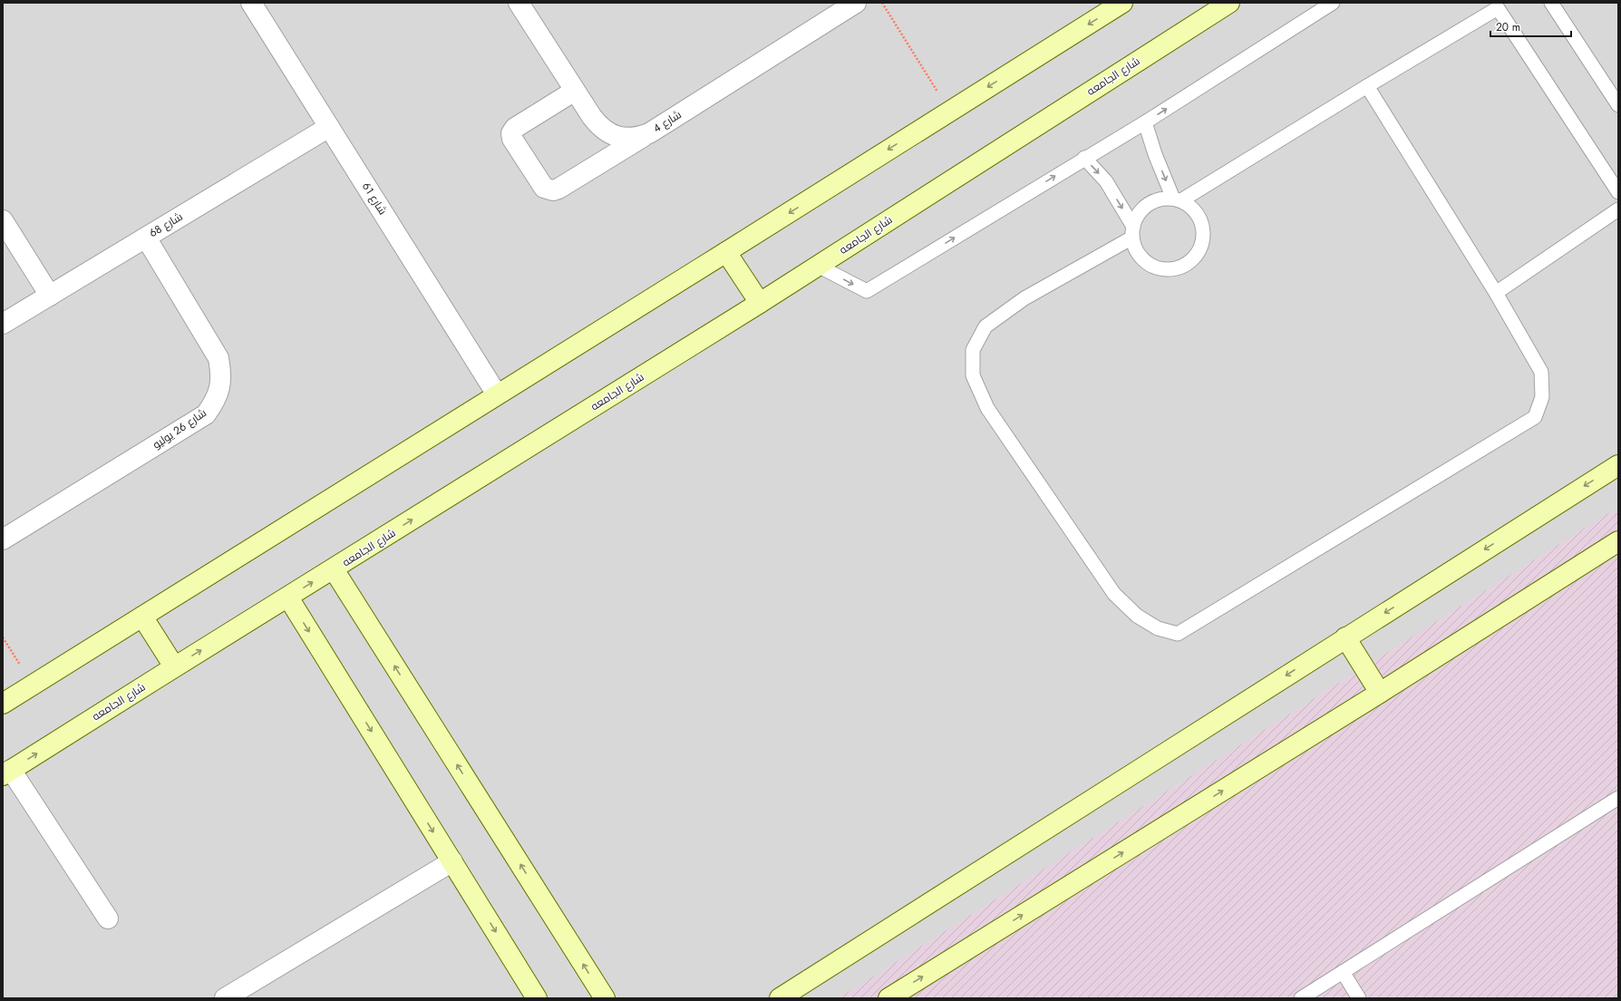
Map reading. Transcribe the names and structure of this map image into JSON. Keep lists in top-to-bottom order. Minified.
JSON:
{"streets":{"main road":["شارع الجامعه"],"street":["شارع 4","شارع 61","شارع 68","شارع 26 يوليو"]},"crossings":[["شارع 61","شارع 68"],["شارع 68","شارع 26 يوليو"]],"scale_bar":"20 m"}
